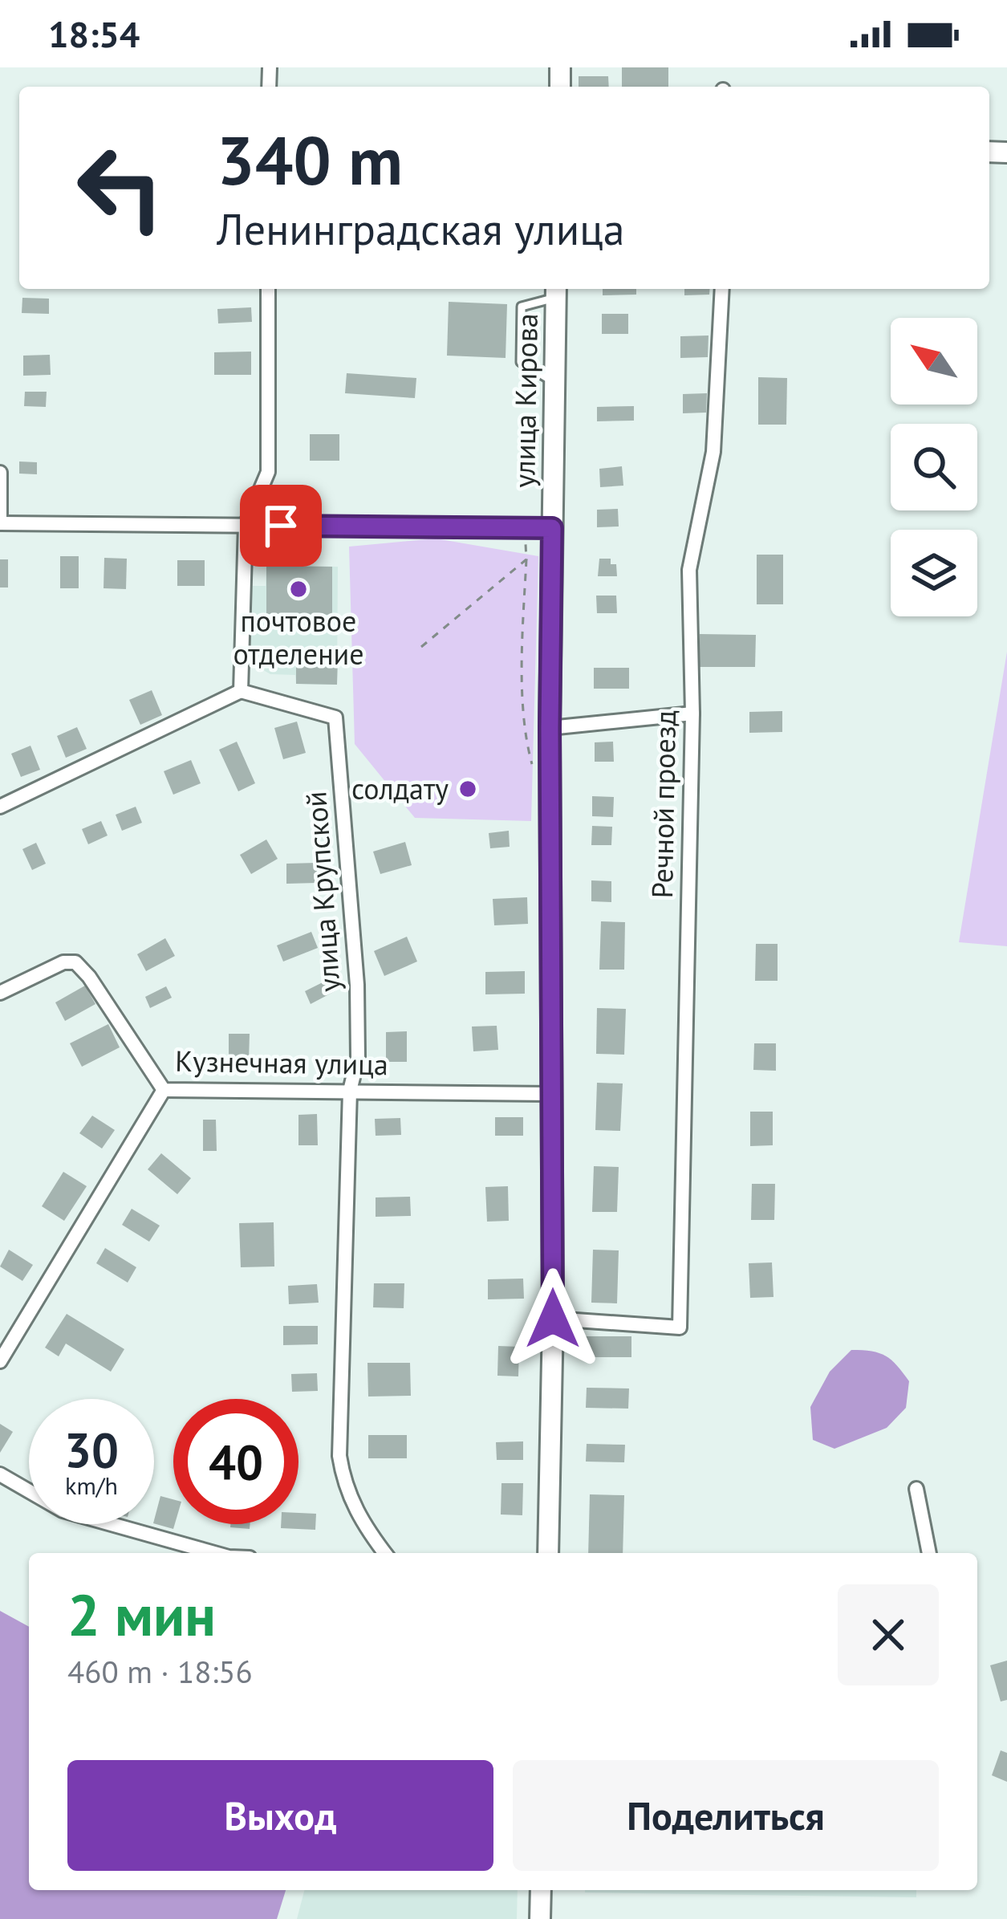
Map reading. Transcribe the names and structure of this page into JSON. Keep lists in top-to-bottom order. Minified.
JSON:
{"streets":{"street":["улица Кирова","Речной проезд","улица Крупской","Кузнечная улица"]},"crossings":[["улица Кирова","Речной проезд"],["улица Кирова","Кузнечная улица"],["улица Крупской","Кузнечная улица"]],"places":["почтовое отделение","солдату"],"north":"top left","page":{"status":"18:54","turn":["340 m","Ленинградская улица"],"speed":"30 km/h","limit":"40","heading":["2 мин","460 m · 18:56"],"buttons":["Выход","Поделиться"]}}
